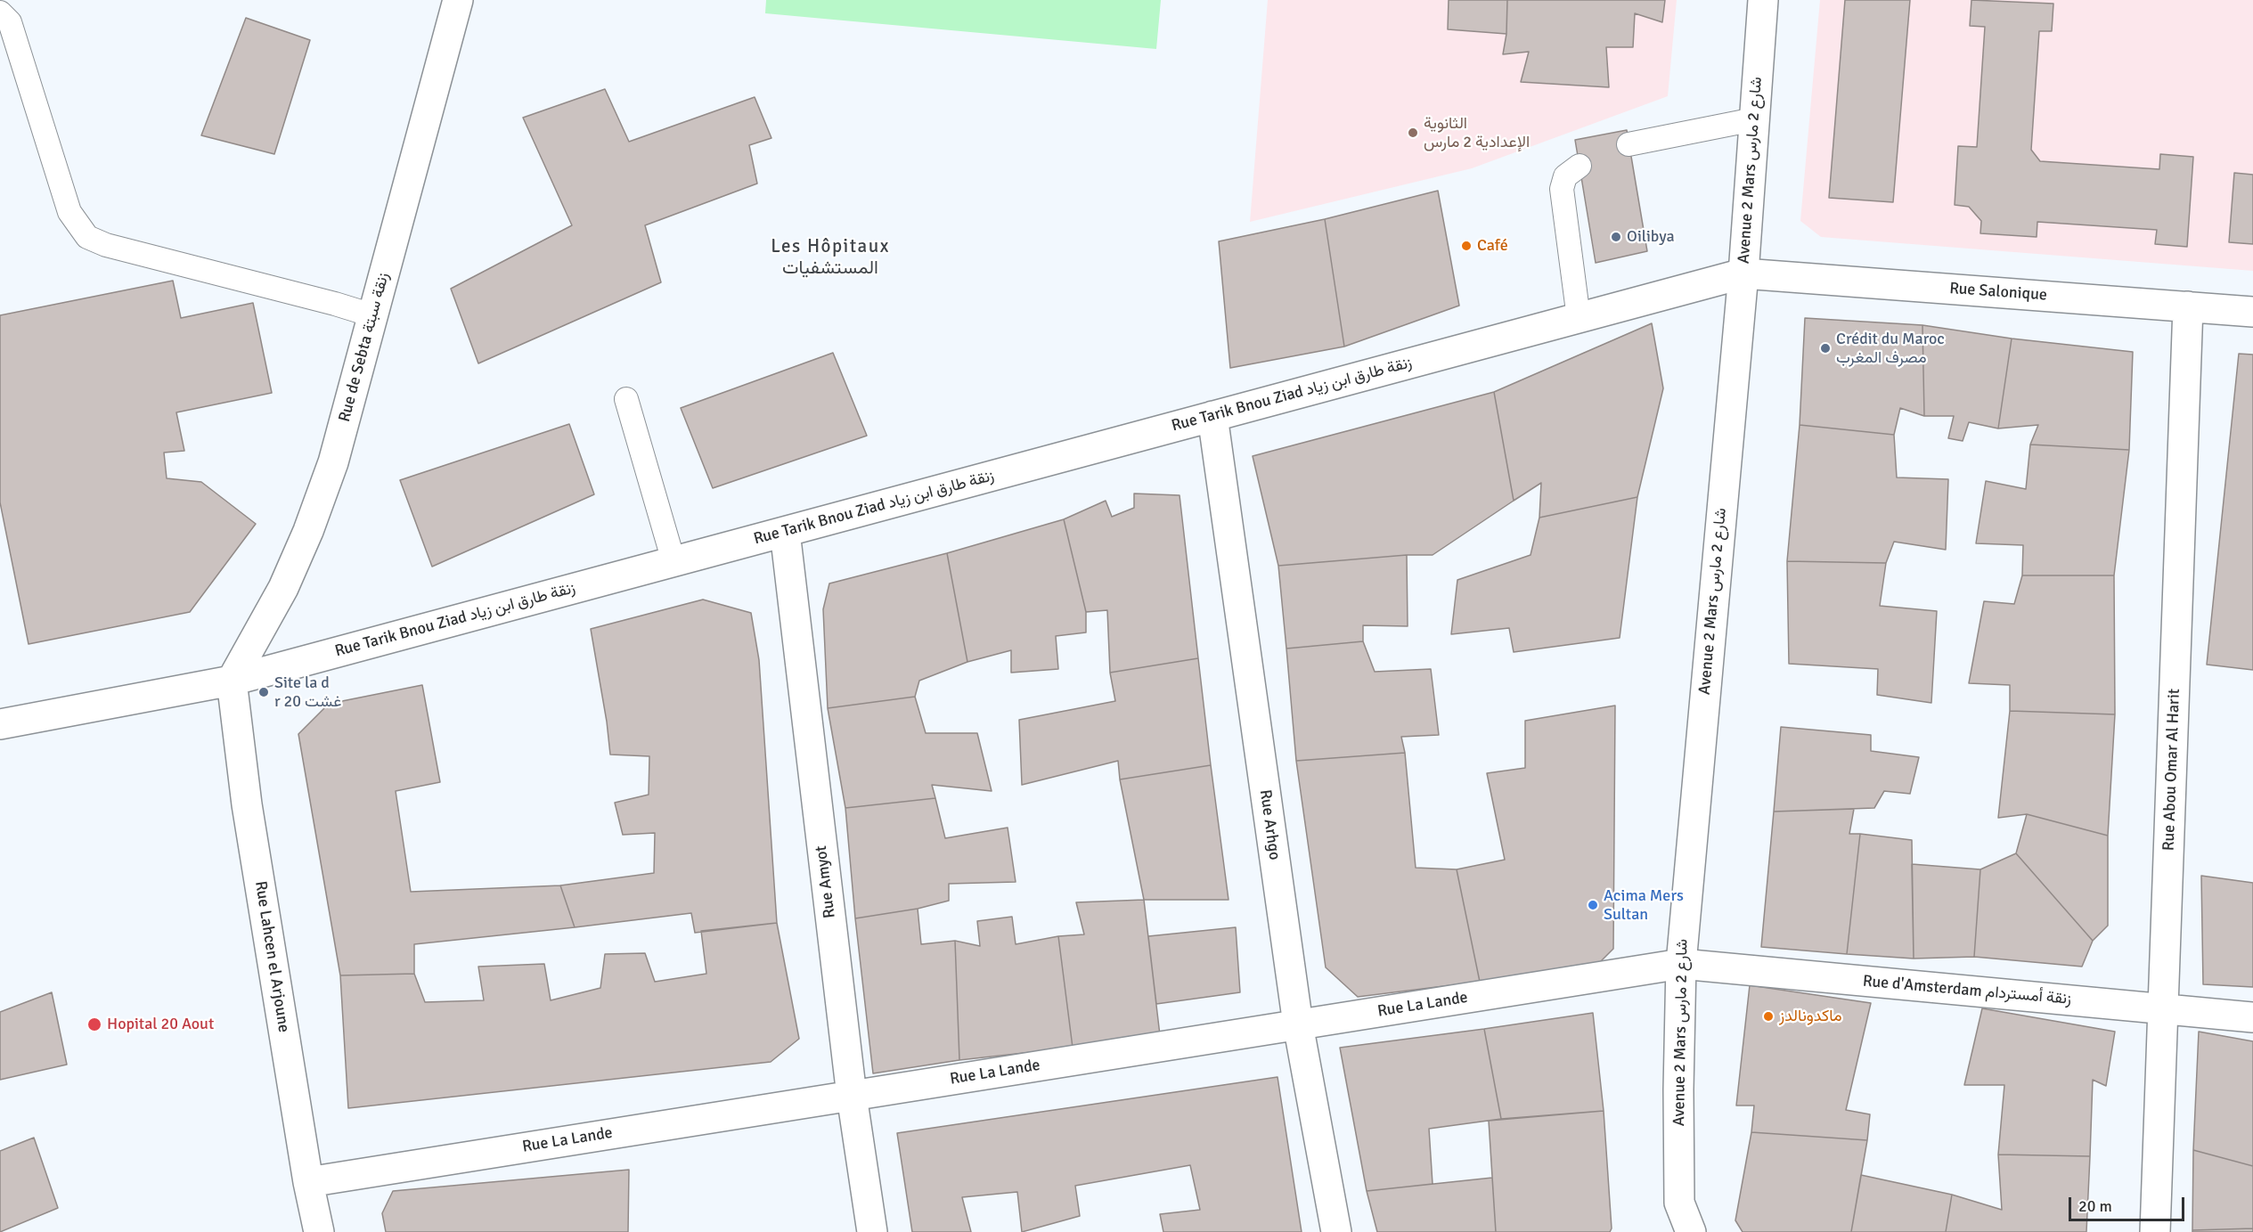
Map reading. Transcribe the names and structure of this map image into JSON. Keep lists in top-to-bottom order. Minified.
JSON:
{"streets":{"street":["Avenue 2 Mars شارع 2 مارس","Rue Salonique","Rue de Sebta زنقة سبتة","Rue Tarik Bnou Ziad زنقة طارق ابن زياد","Rue Abou Omar Al Harit","Rue Arhgo","Rue Amyot","Rue Lahcen el Arjoune","Rue d'Amsterdam زنقة أمستردام","Rue La Lande"]},"crossings":[["Avenue 2 Mars شارع 2 مارس","Rue Salonique"],["Avenue 2 Mars شارع 2 مارس","Rue Tarik Bnou Ziad زنقة طارق ابن زياد"],["Avenue 2 Mars شارع 2 مارس","Rue d'Amsterdam زنقة أمستردام"],["Avenue 2 Mars شارع 2 مارس","Rue La Lande"],["Rue Salonique","Rue Tarik Bnou Ziad زنقة طارق ابن زياد"],["Rue Salonique","Rue Abou Omar Al Harit"],["Rue de Sebta زنقة سبتة","Rue Tarik Bnou Ziad زنقة طارق ابن زياد"],["Rue de Sebta زنقة سبتة","Rue Lahcen el Arjoune"],["Rue Tarik Bnou Ziad زنقة طارق ابن زياد","Rue Arhgo"],["Rue Tarik Bnou Ziad زنقة طارق ابن زياد","Rue Amyot"],["Rue Tarik Bnou Ziad زنقة طارق ابن زياد","Rue Lahcen el Arjoune"],["Rue Abou Omar Al Harit","Rue d'Amsterdam زنقة أمستردام"],["Rue Arhgo","Rue La Lande"],["Rue Amyot","Rue La Lande"],["Rue Lahcen el Arjoune","Rue La Lande"],["Rue d'Amsterdam زنقة أمستردام","Rue La Lande"]],"districts":["Les Hôpitaux المستشفيات"],"places":["الثانوية الإعدادية 2 مارس","Oilibya","Café","Crédit du Maroc مصرف المغرب","Site la d r 20 غشت","Acima Mers Sultan","ماكدونالدز","Hopital 20 Aout"],"scale_bar":"20 m"}
